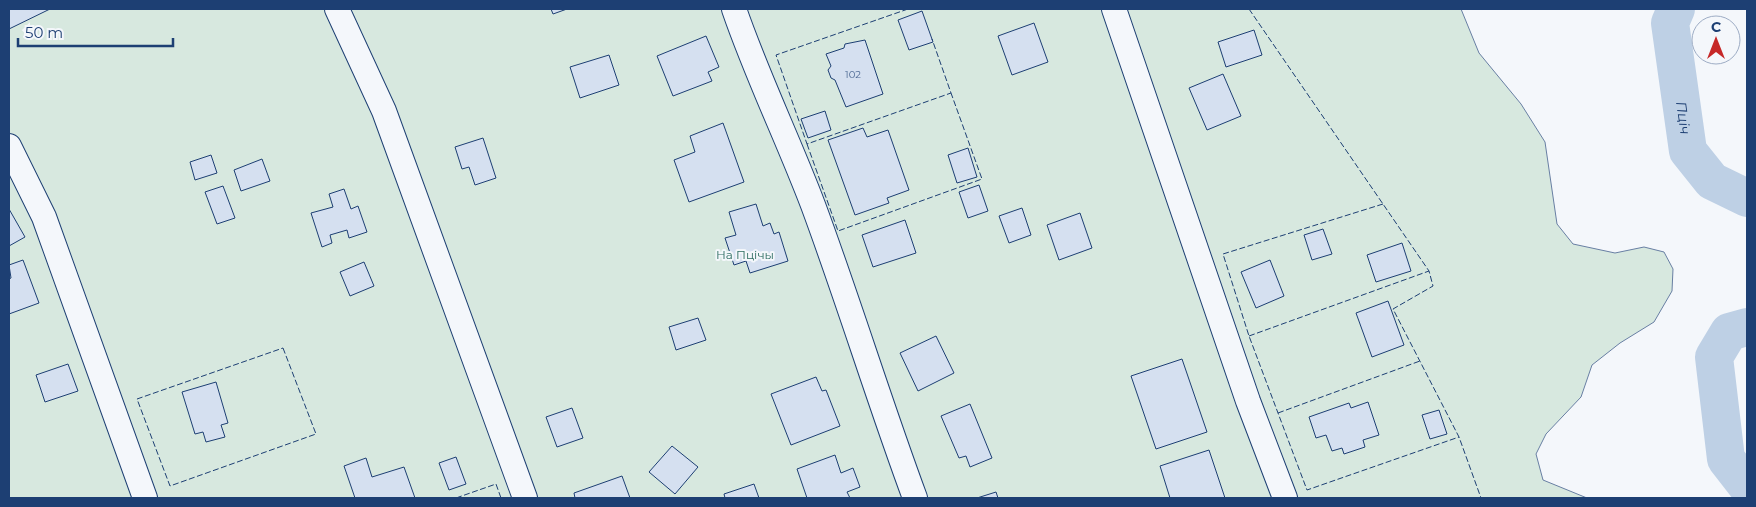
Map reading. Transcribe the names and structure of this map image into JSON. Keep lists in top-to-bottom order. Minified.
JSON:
{"water":["Пціч"],"parks":["На Пцічы"],"house_numbers":["102"],"scale_bar":"50 m","north":"top"}
